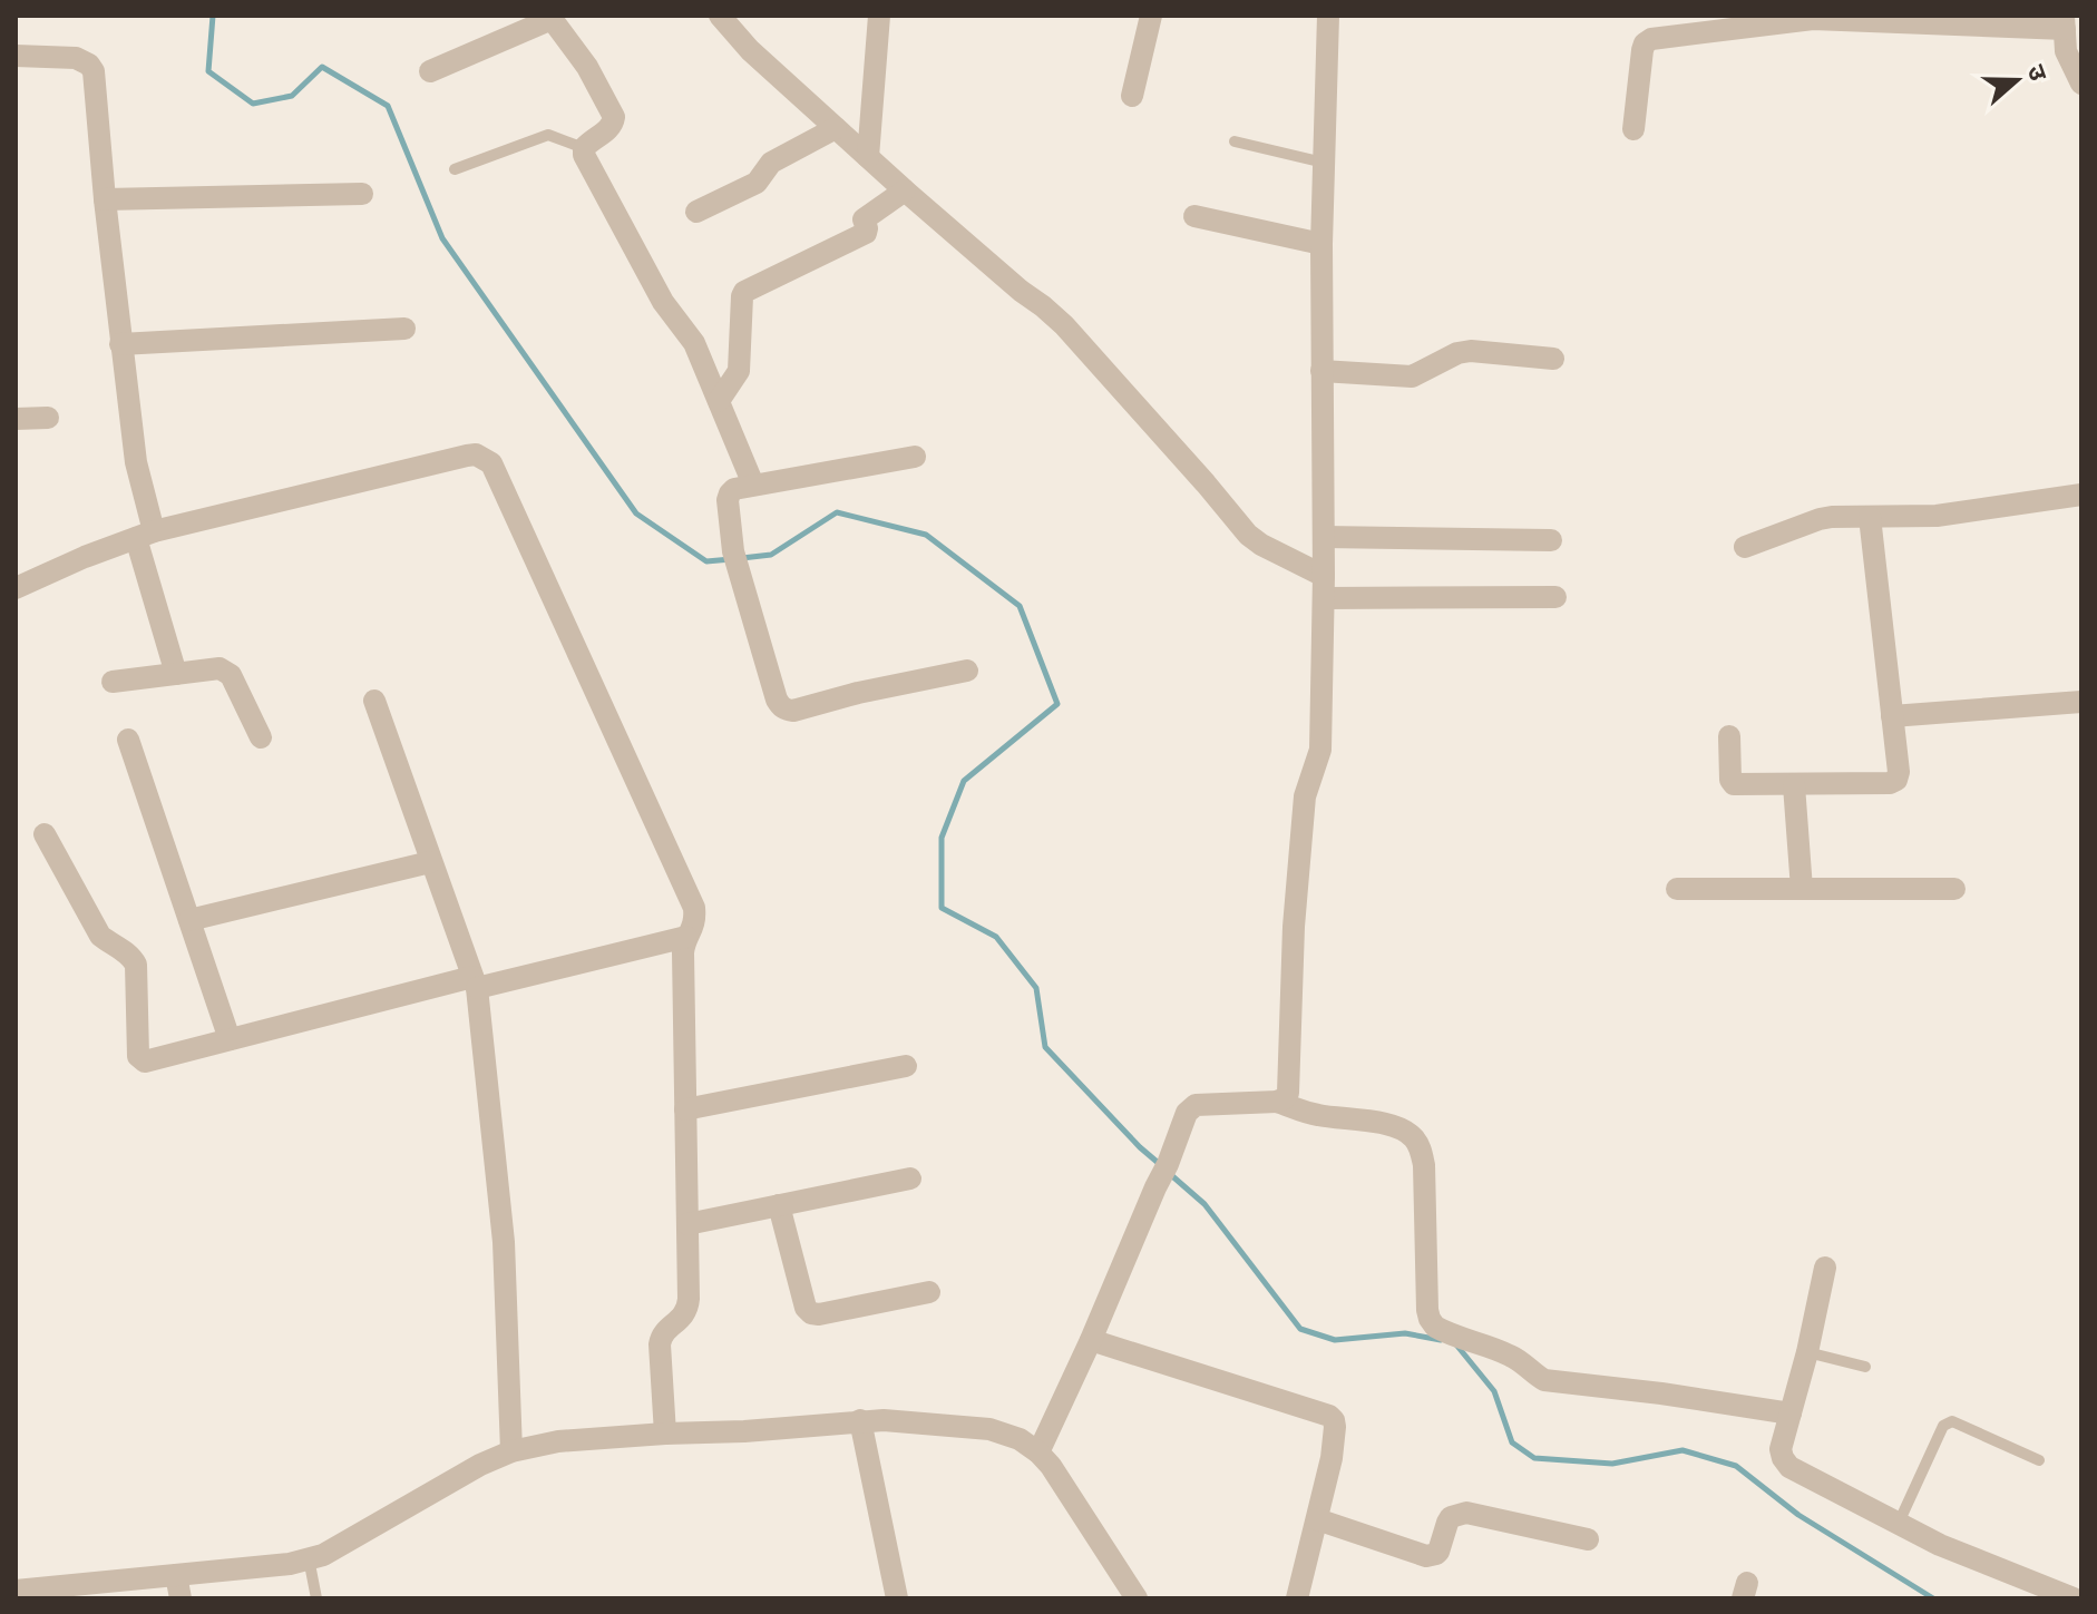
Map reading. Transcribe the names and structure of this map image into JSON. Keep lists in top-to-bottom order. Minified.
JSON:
{"north":"right"}
